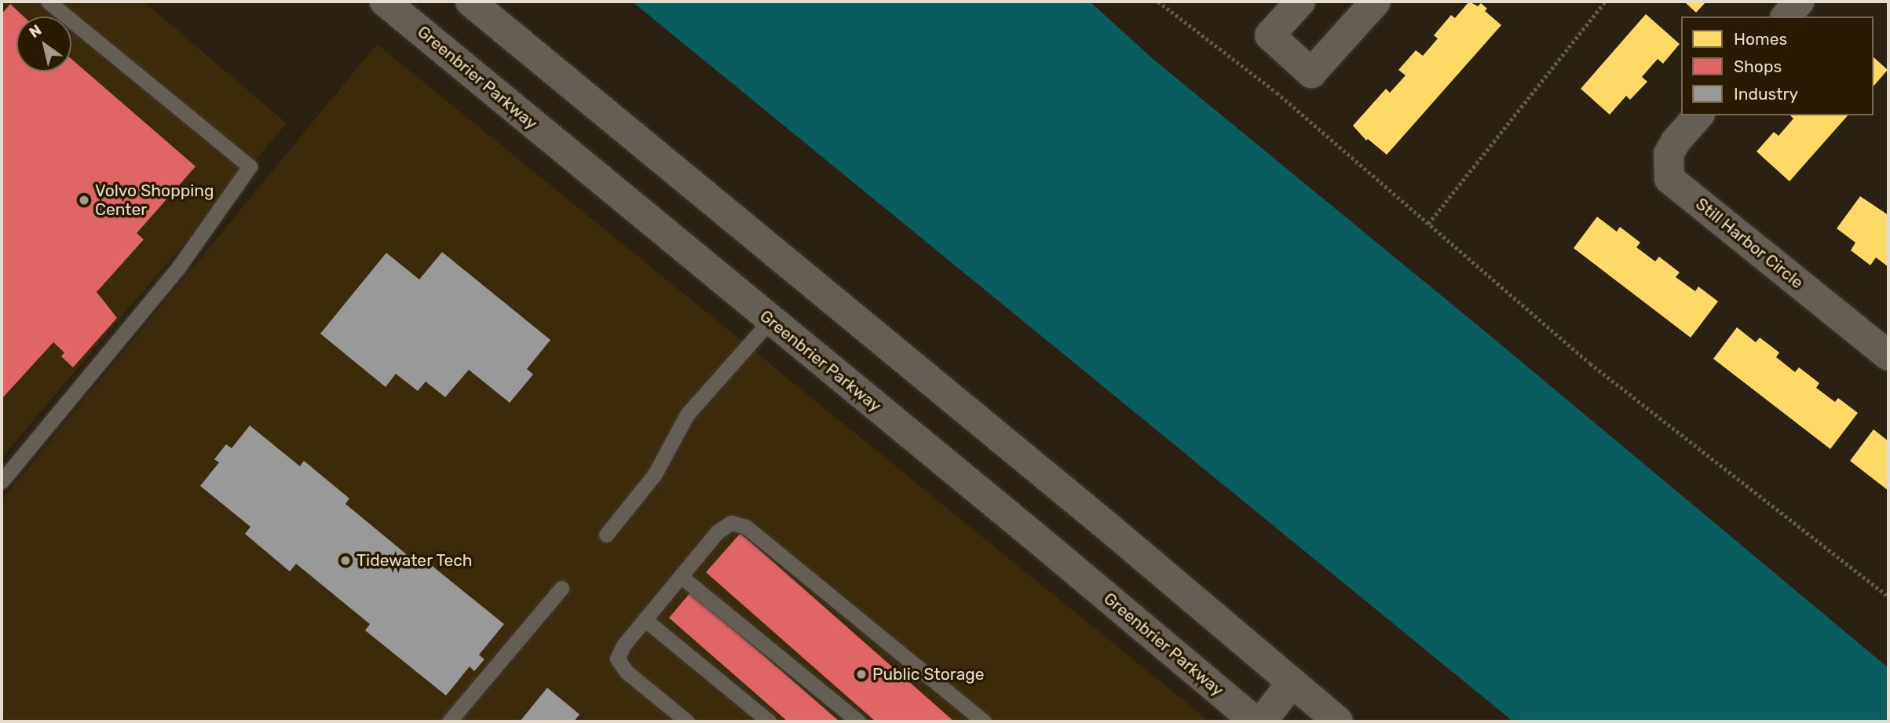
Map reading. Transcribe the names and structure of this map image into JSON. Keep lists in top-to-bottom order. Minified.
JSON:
{"streets":{"main road":["Greenbrier Parkway","Still Harbor Circle"]},"places":["Volvo Shopping Center","Tidewater Tech","Public Storage"],"legend":["Homes","Shops","Industry"],"north":"top left"}
